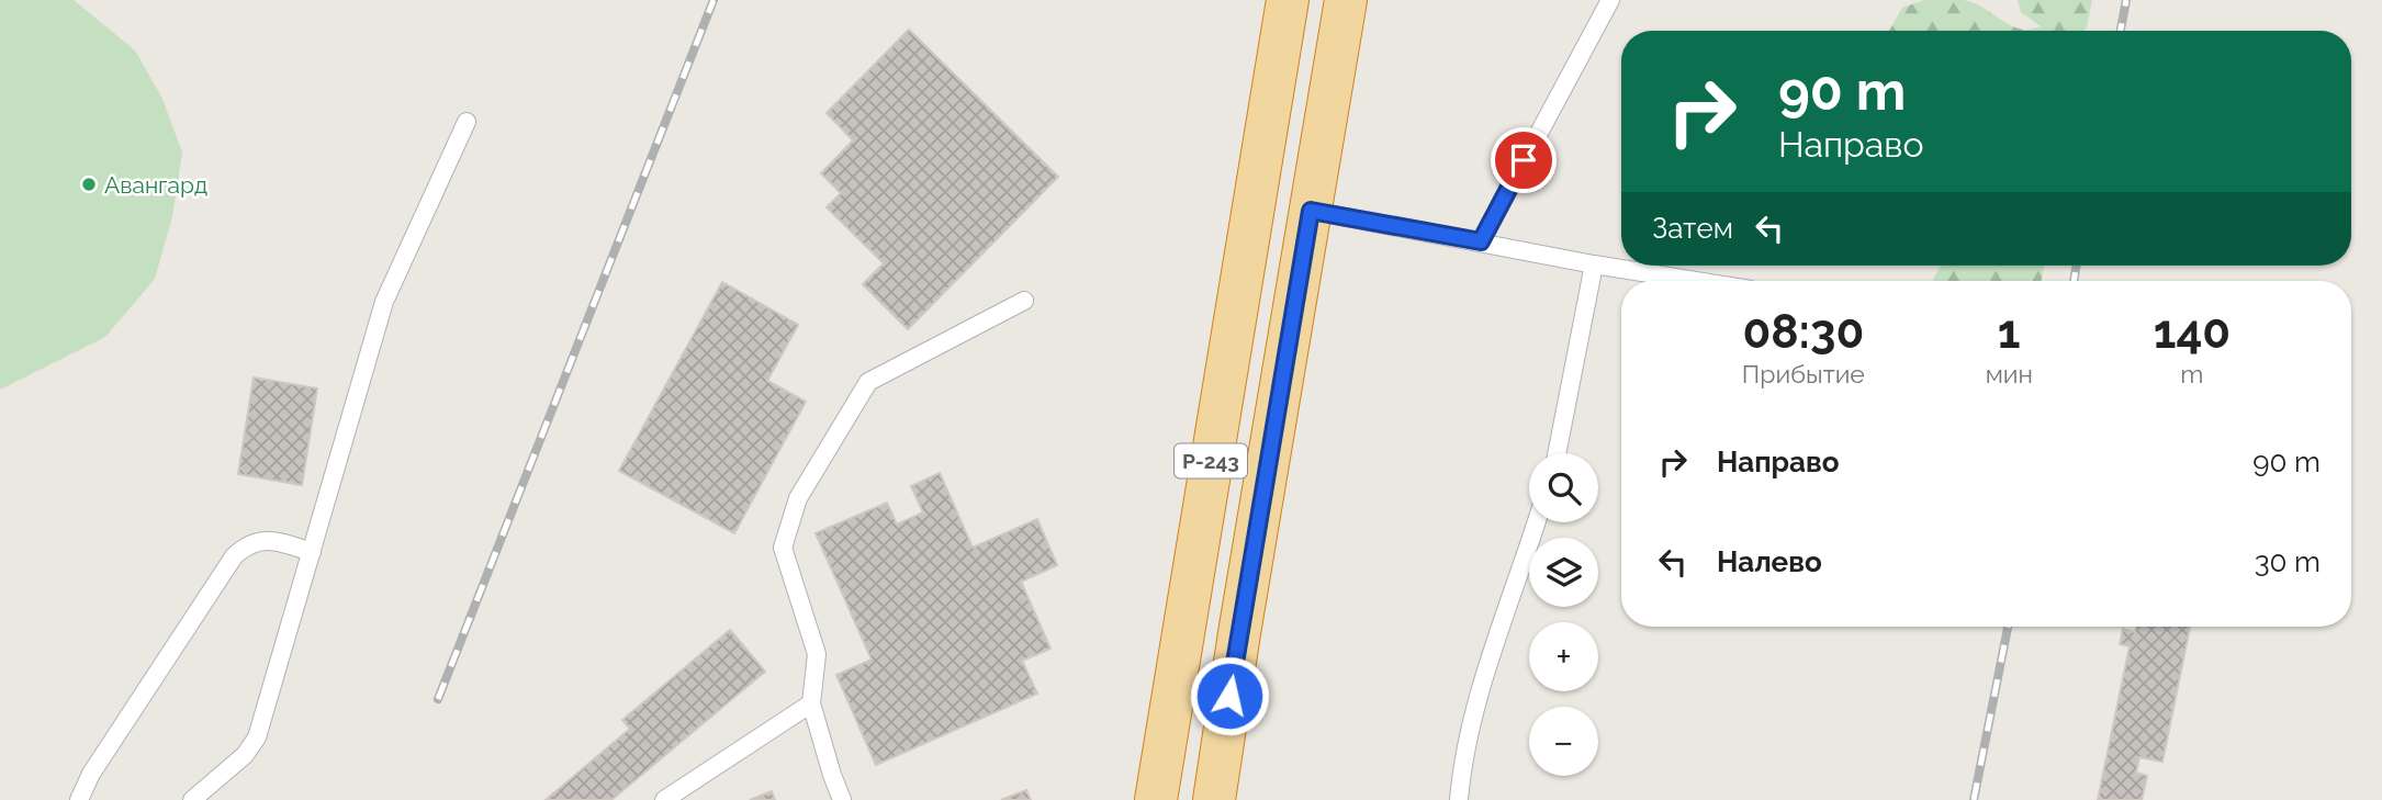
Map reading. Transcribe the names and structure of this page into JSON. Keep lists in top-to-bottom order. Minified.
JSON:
{"streets":{"highway":["Р-243"]},"places":["Авангард"],"page":{"turn":["90 m","Направо"],"then":"Затем","eta":["08:30","Прибытие","1","мин","140","m"],"list":[{"name":"Направо","value":"90 m"},{"name":"Налево","value":"30 m"}],"map_buttons":["+","−"]}}
